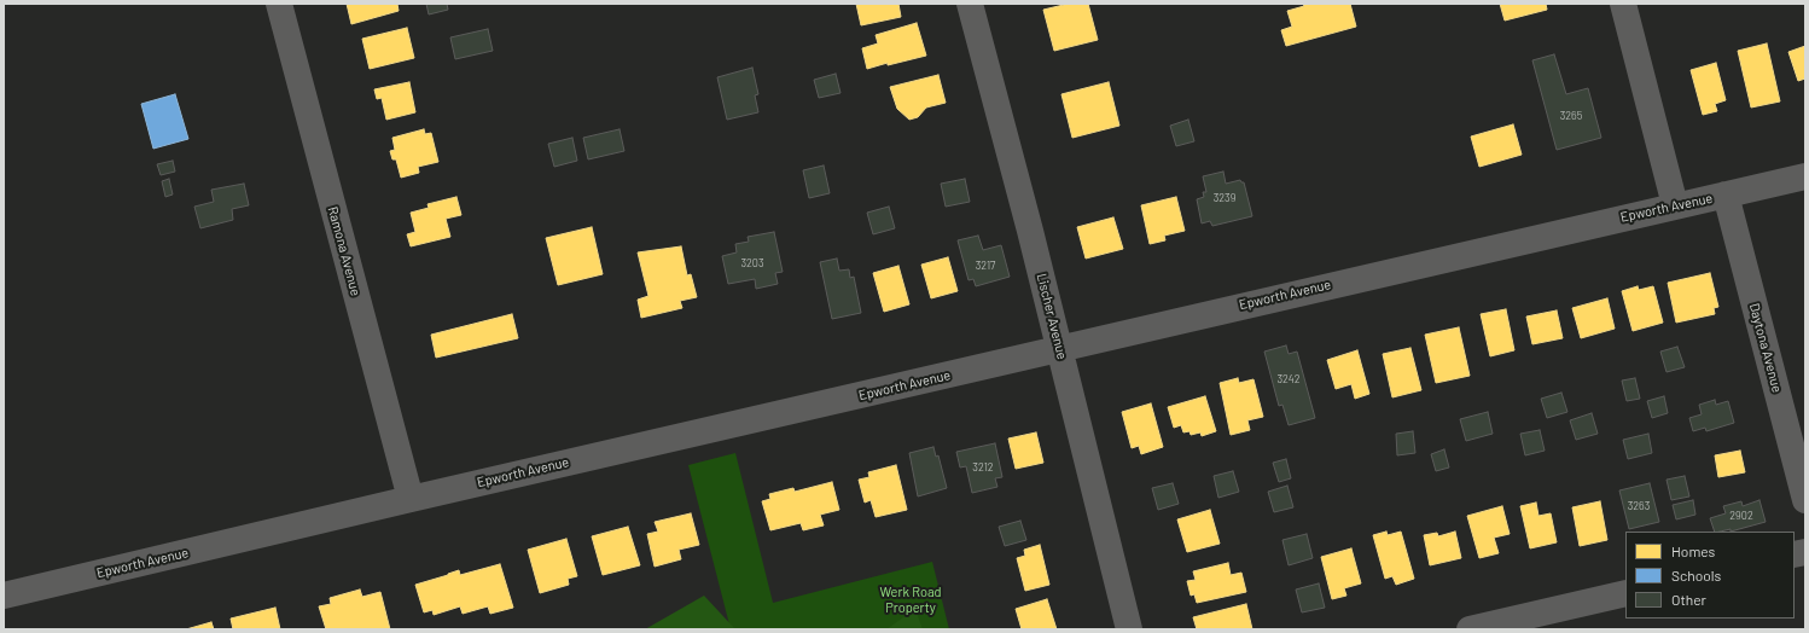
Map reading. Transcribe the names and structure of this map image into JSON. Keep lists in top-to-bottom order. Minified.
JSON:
{"streets":{"street":["Epworth Avenue","Ramona Avenue","Lischer Avenue","Daytona Avenue"]},"crossings":[["Epworth Avenue","Ramona Avenue"],["Epworth Avenue","Lischer Avenue"],["Epworth Avenue","Daytona Avenue"]],"parks":["Werk Road Property"],"house_numbers":["3265","3239","3203","3217","3242","3212","3263","2902"],"legend":["Homes","Schools","Other"]}
